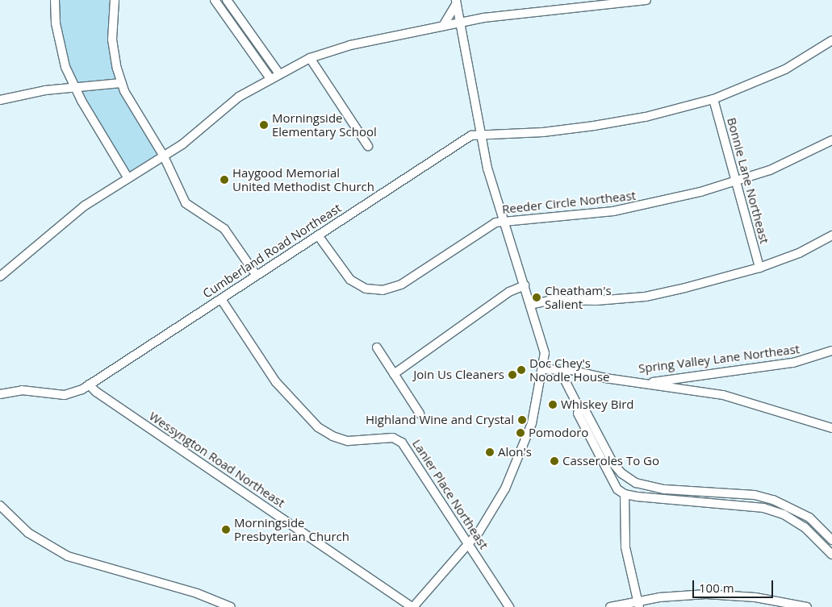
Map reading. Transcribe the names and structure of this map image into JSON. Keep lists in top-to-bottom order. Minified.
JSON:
{"streets":{"street":["Bonnie Lane Northeast","Reeder Circle Northeast","Cumberland Road Northeast","Spring Valley Lane Northeast","Wessyngton Road Northeast","Lanier Place Northeast"]},"crossings":[["Bonnie Lane Northeast","Reeder Circle Northeast"],["Bonnie Lane Northeast","Cumberland Road Northeast"],["Reeder Circle Northeast","Cumberland Road Northeast"],["Cumberland Road Northeast","Wessyngton Road Northeast"],["Cumberland Road Northeast","Lanier Place Northeast"]],"places":["Morningside Elementary School","Haygood Memorial United Methodist Church","Cheatham's Salient","Doc Chey's Noodle House","Join Us Cleaners","Whiskey Bird","Highland Wine and Crystal","Pomodoro","Alon's","Casseroles To Go","Morningside Presbyterian Church"],"scale_bar":"100 m"}
